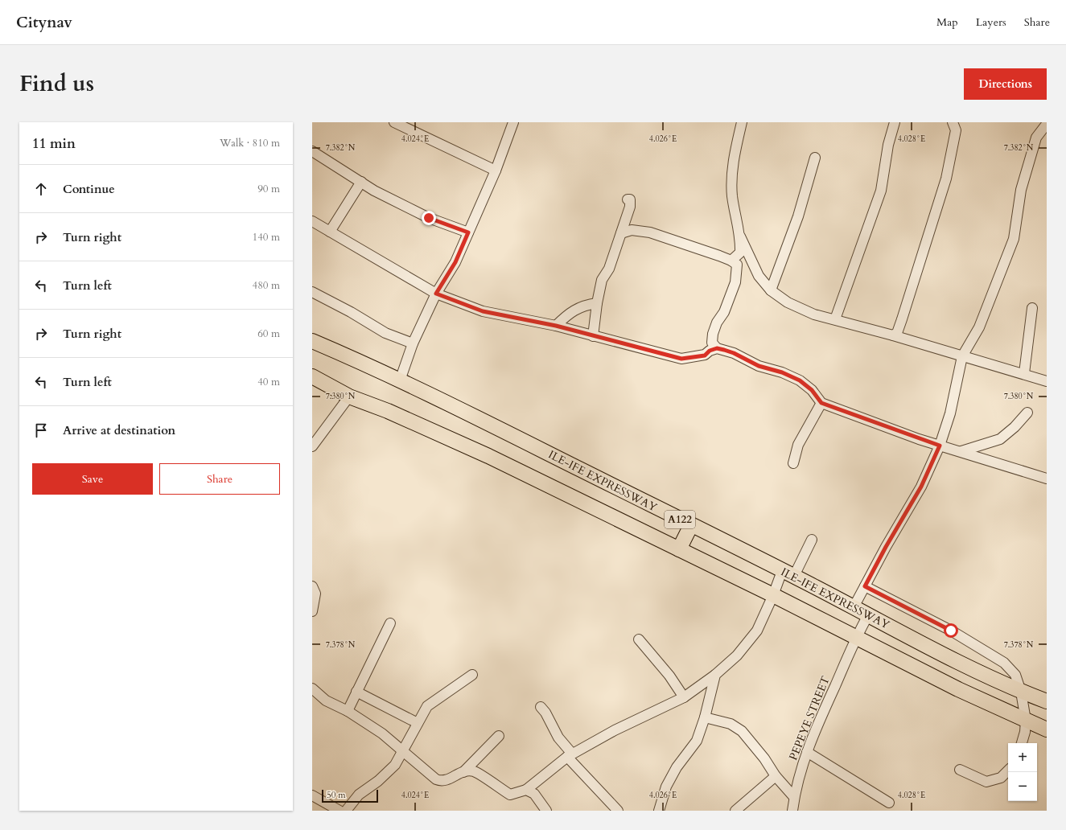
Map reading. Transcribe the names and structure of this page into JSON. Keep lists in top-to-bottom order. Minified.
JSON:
{"streets":{"highway":["ILE-IFE EXPRESSWAY","A122"],"street":["PEPEYE STREET"]},"crossings":[["ILE-IFE EXPRESSWAY","PEPEYE STREET"],["A122","PEPEYE STREET"]],"scale_bar":"50 m","page":{"header":"Citynav","nav":["Map","Layers","Share"],"title":"Find us","buttons":["Directions",["Save","Share"]],"heading":["11 min","Walk · 810 m"],"list":[["Continue","90 m"],["Turn right","140 m"],["Turn left","480 m"],["Turn right","60 m"],["Turn left","40 m"],"Arrive at destination"],"map_buttons":["+","−"],"scale":"50 m"},"coordinates":["4.024°E","4.026°E","4.028°E","7.382°N","7.380°N","7.378°N"]}
